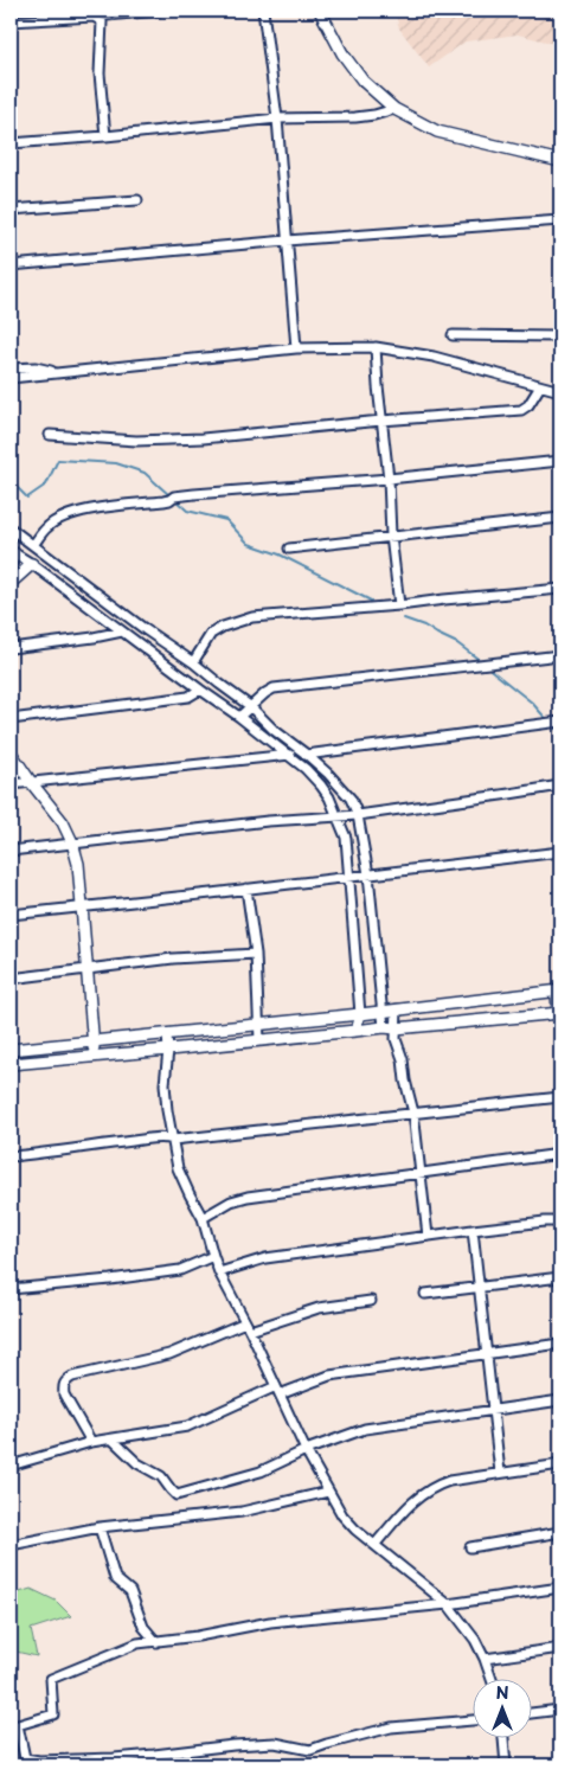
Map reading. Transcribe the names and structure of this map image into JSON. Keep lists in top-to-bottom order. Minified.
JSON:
{"north":"top"}
